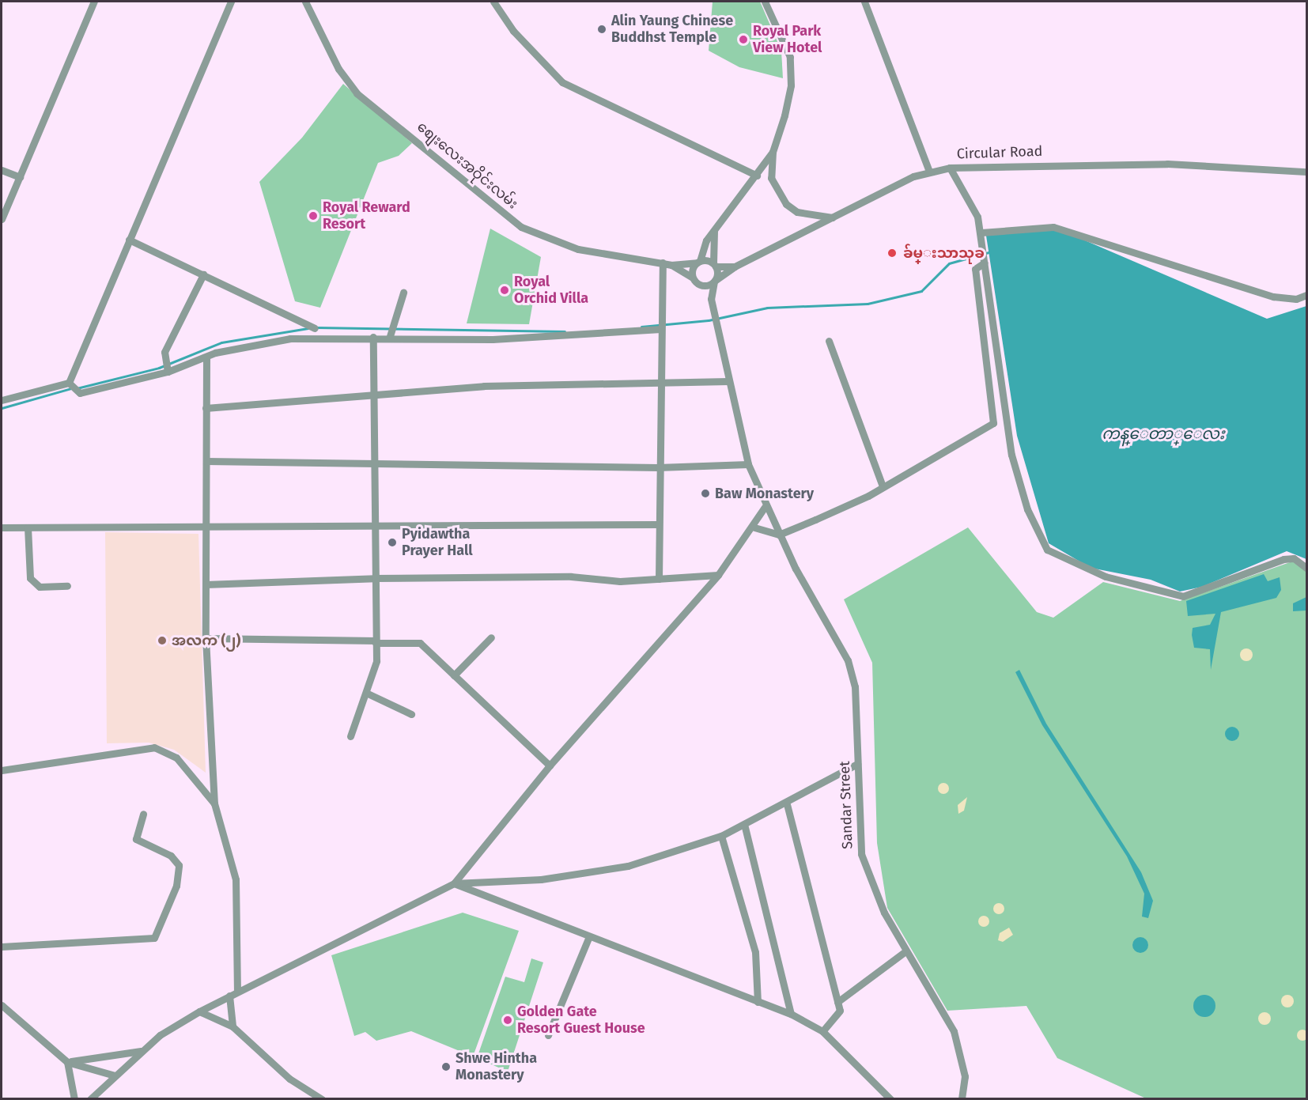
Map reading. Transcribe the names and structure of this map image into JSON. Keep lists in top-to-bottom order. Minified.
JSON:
{"streets":{"street":["Circular Road","စျေးလေးအဝိုင်းလမ်း","Sandar Street"]},"crossings":[["Circular Road","စျေးလေးအဝိုင်းလမ်း"]],"water":["ကန္ေတာ္ေလး"],"places":["Alin Yaung Chinese Buddhst Temple","Royal Park View Hotel","Royal Reward Resort","ခ်မ္းသာသုခ","Royal Orchid Villa","Baw Monastery","Pyidawtha Prayer Hall","အလက (၂)","Golden Gate Resort Guest House","Shwe Hintha Monastery"]}
